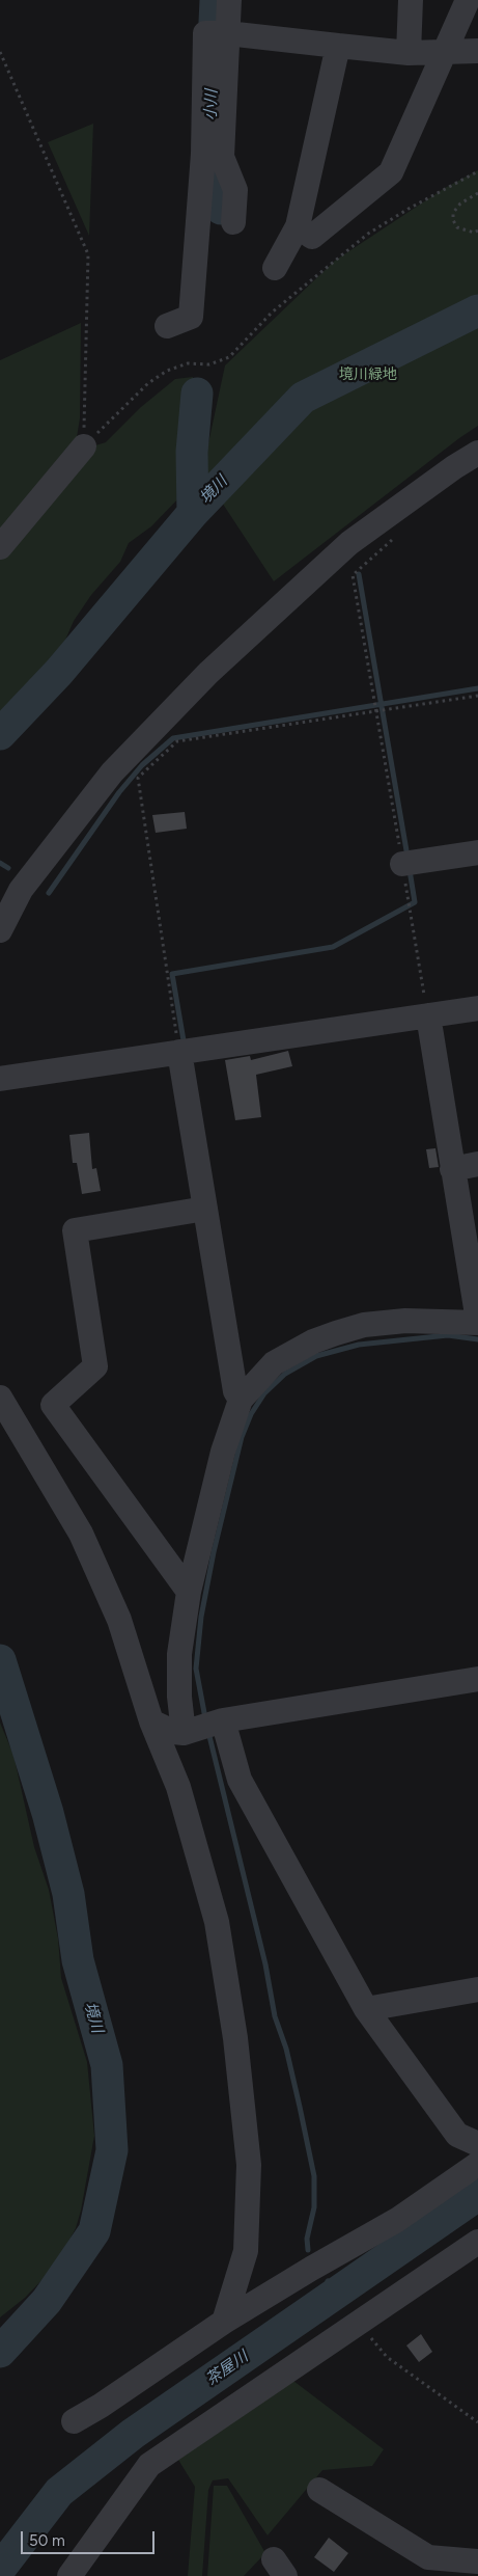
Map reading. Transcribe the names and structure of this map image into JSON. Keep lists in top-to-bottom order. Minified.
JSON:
{"water":["小川","境川","茶屋川"],"parks":["境川緑地"],"scale_bar":"50 m"}
